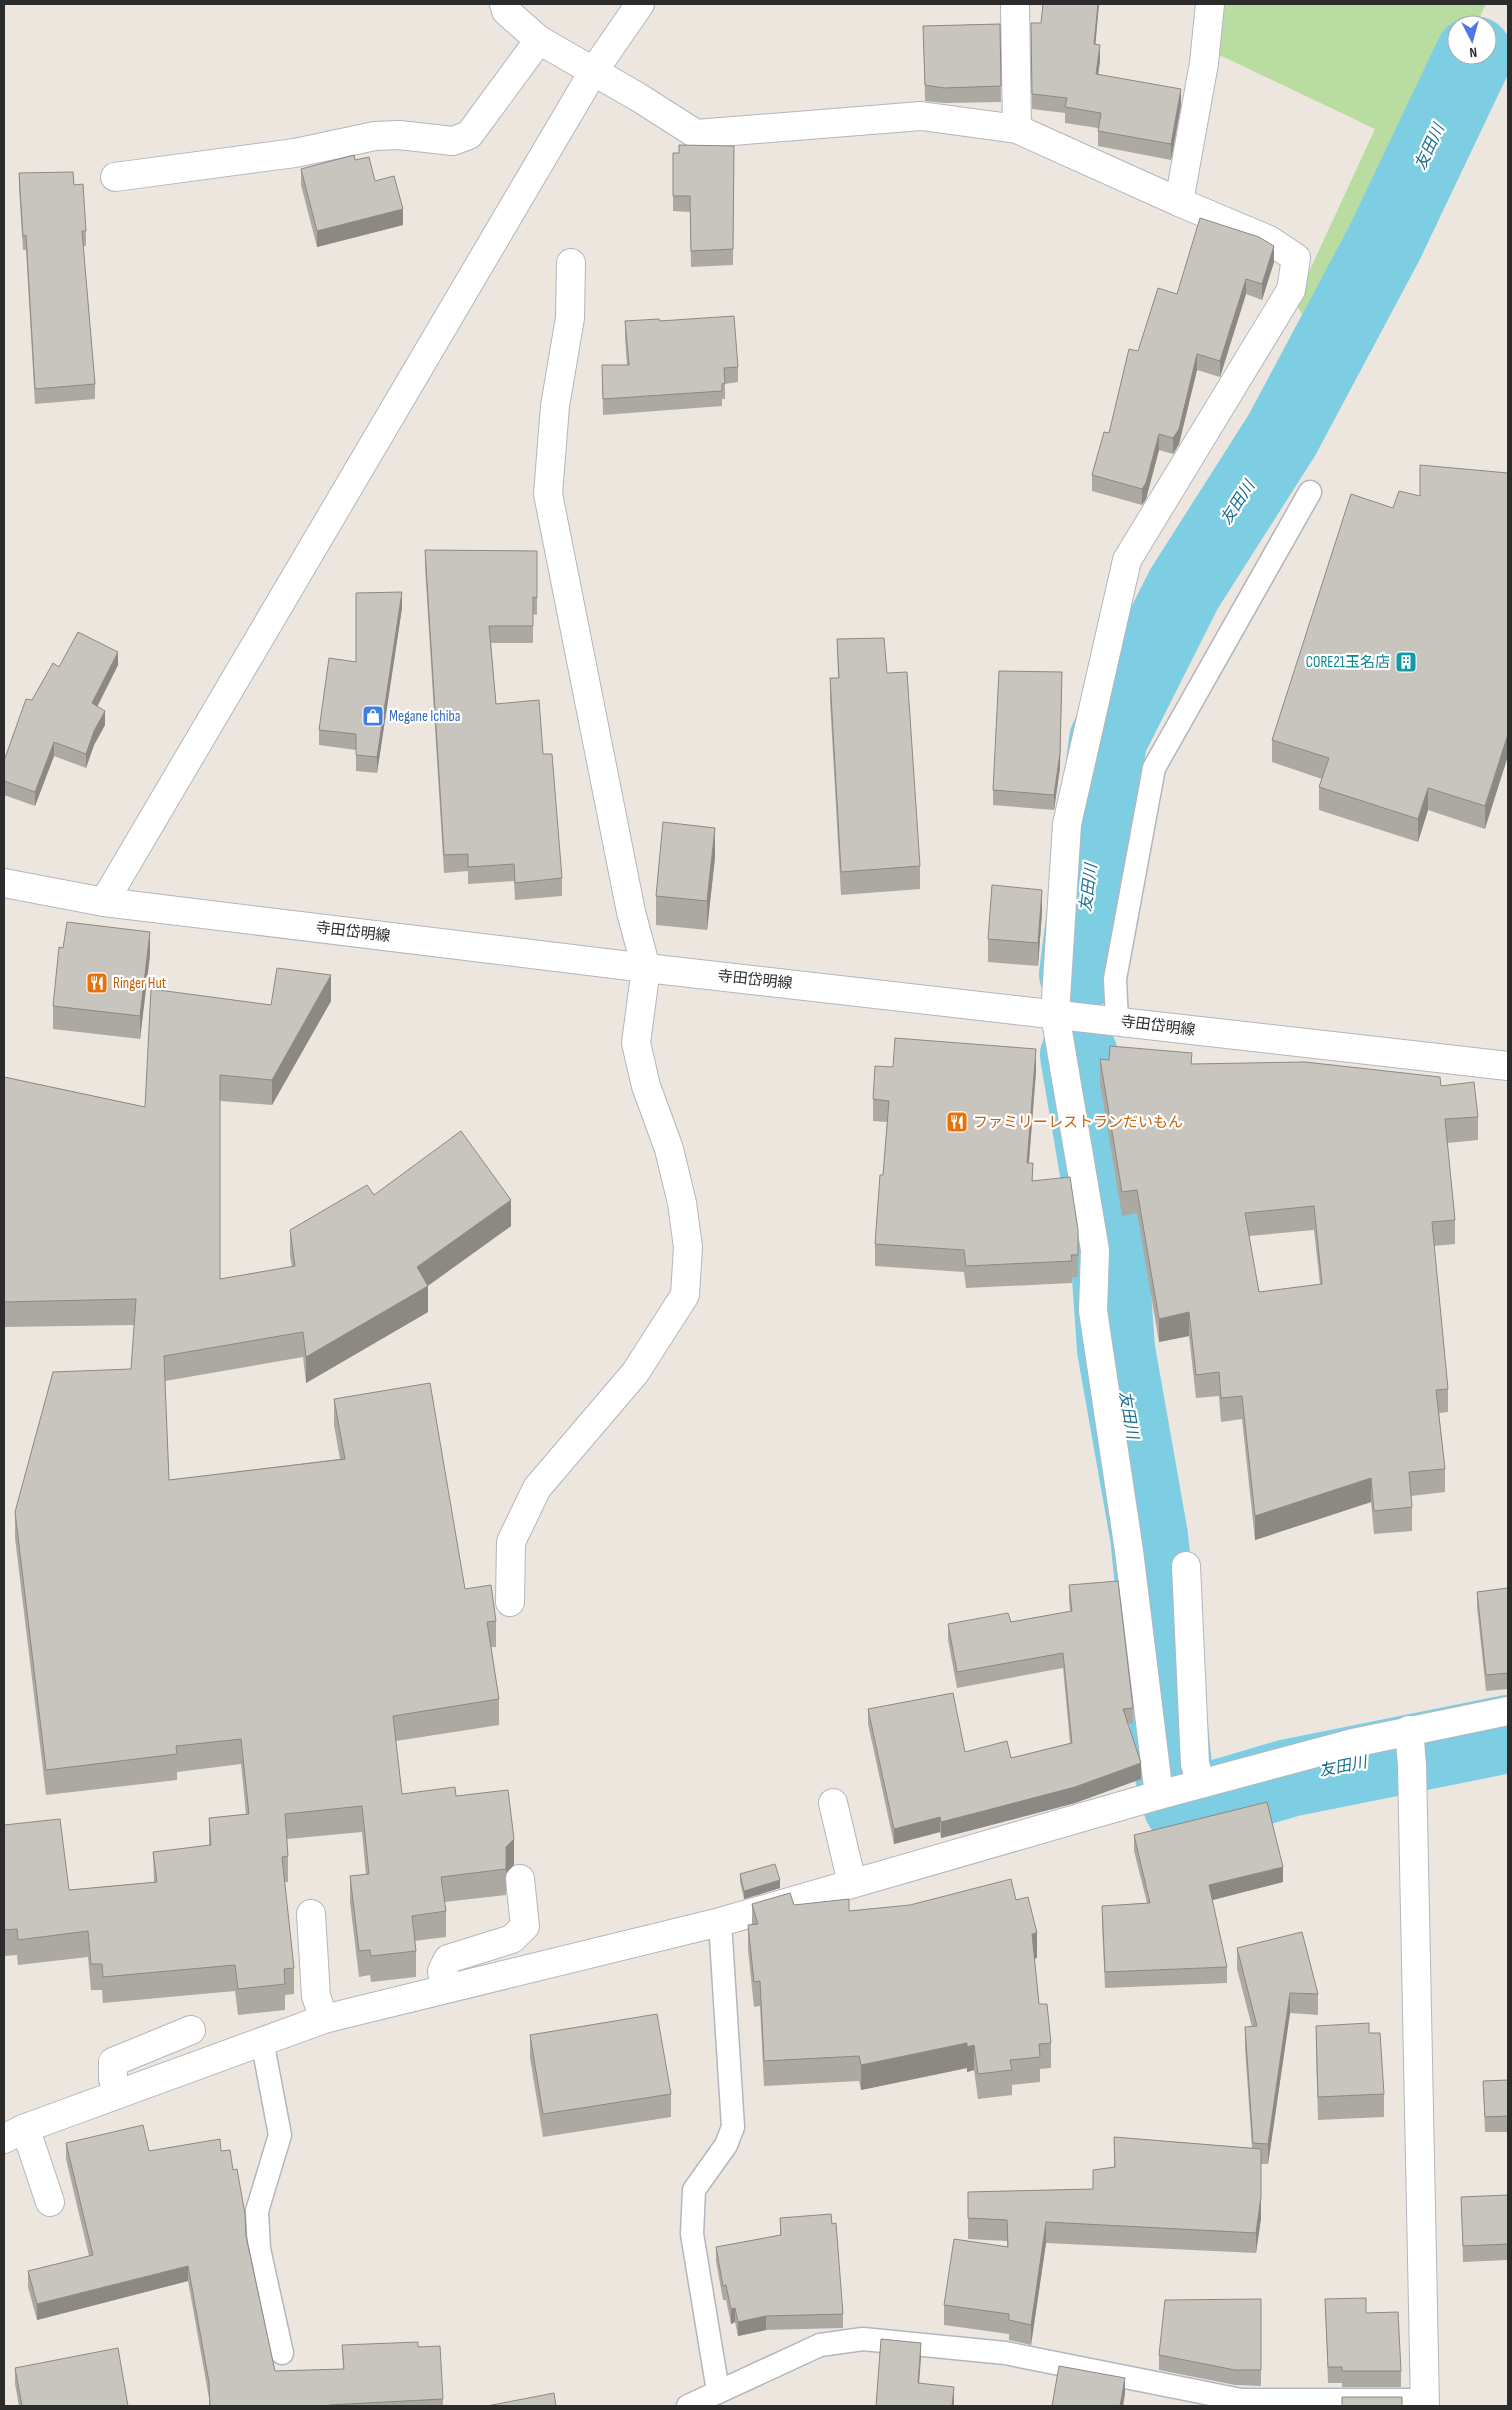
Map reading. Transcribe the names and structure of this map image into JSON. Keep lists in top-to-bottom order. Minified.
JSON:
{"streets":{"street":["寺田岱明線"]},"water":["友田川"],"places":{"building":["CORE21玉名店"],"shop":["Megane Ichiba"],"restaurant":["Ringer Hut","ファミリーレストランだいもん"]},"north":"bottom"}
